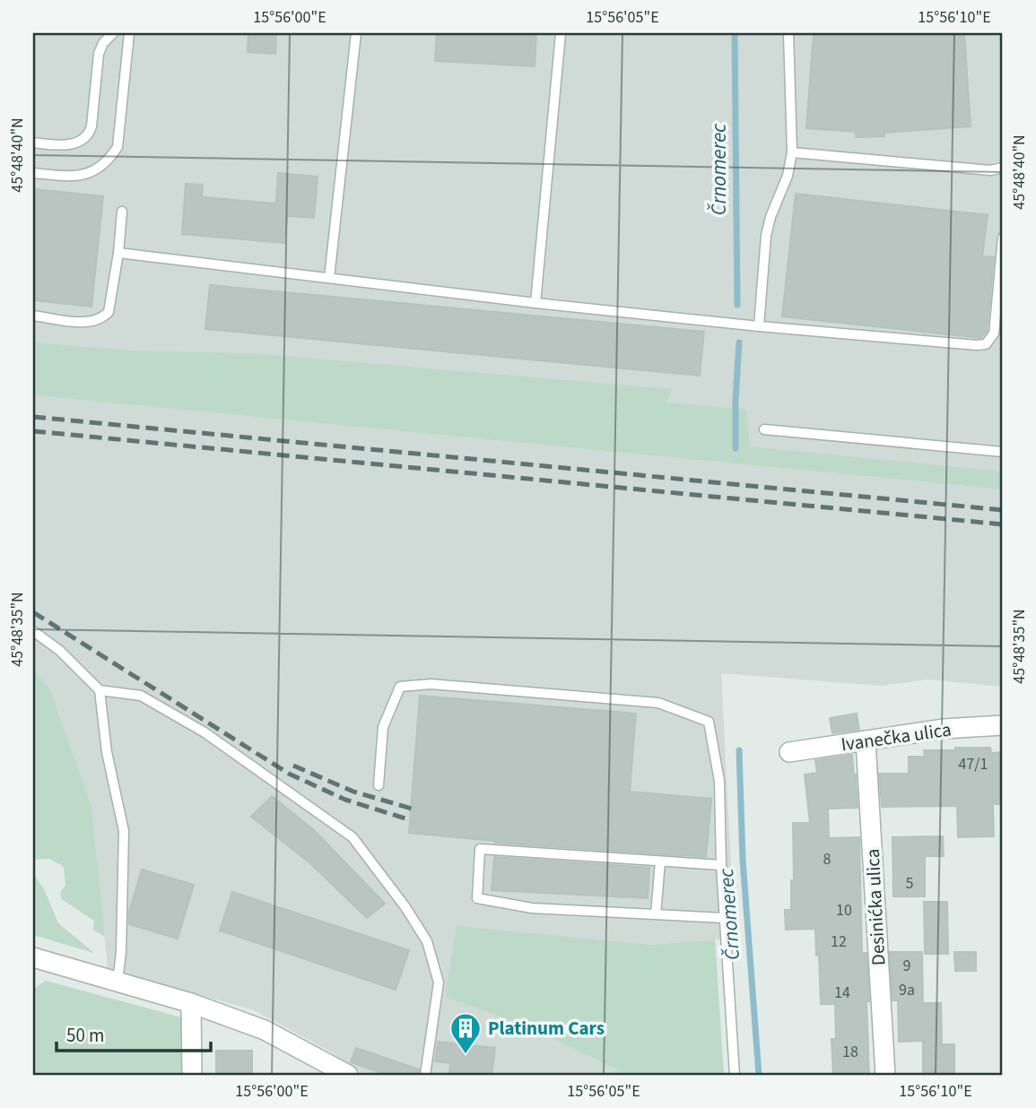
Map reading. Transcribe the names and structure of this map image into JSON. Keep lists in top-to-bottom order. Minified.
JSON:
{"streets":{"street":["Ivanečka ulica","Desinićka ulica"]},"crossings":[["Ivanečka ulica","Desinićka ulica"]],"water":["Črnomerec"],"places":{"building":["Platinum Cars"]},"house_numbers":["47/1","8","5","10","12","9","9a","14","18"],"scale_bar":"50 m","coordinates":["15°56'00\"E","15°56'05\"E","15°56'10\"E","45°48'40\"N","45°48'35\"N"]}
